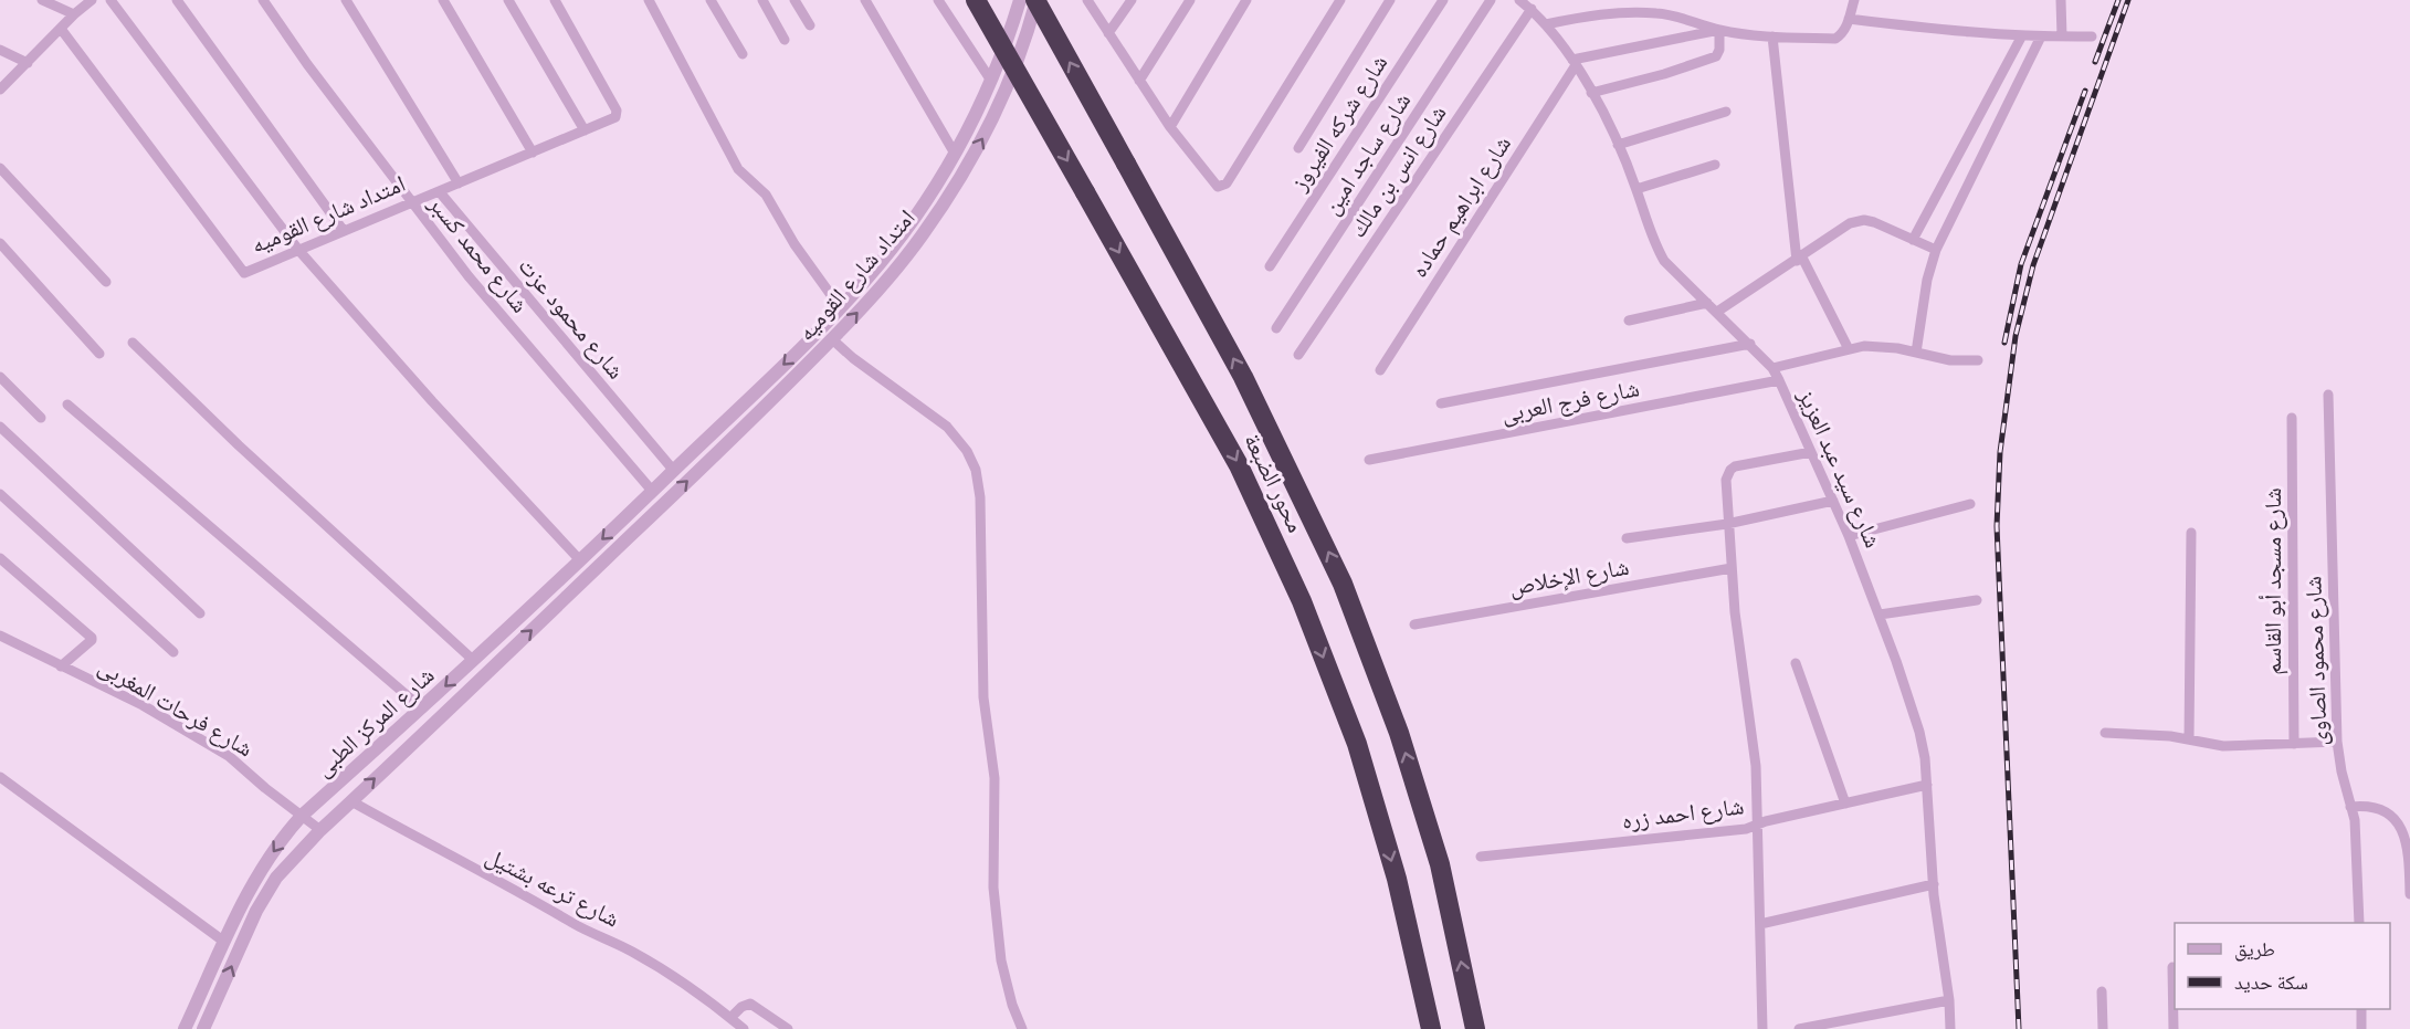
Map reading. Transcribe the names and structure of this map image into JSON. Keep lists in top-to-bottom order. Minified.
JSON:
{"streets":{"highway":["محور الضبعة"],"street":["شارع شركه الفيروز","شارع ساجد امين","شارع انس بن مالك","شارع ابراهيم حماده","امتداد شارع القوميه","شارع محمد كسبر","شارع محمود عزت","شارع فرج العربى","شارع سيد عبد العزيز","شارع الإخلاص","شارع مسجد أبو القاسم","شارع محمود الصاوى","شارع فرحات المغربى","شارع المركز الطبى","شارع احمد زره","شارع ترعه بشتيل"]},"crossings":[["شارع انس بن مالك","شارع سيد عبد العزيز"],["شارع ابراهيم حماده","شارع سيد عبد العزيز"],["امتداد شارع القوميه","شارع محمد كسبر"],["امتداد شارع القوميه","شارع محمود عزت"],["امتداد شارع القوميه","محور الضبعة"],["امتداد شارع القوميه","شارع المركز الطبى"],["شارع محمد كسبر","شارع المركز الطبى"],["شارع فرج العربى","شارع سيد عبد العزيز"],["شارع سيد عبد العزيز","شارع احمد زره"],["شارع فرحات المغربى","شارع المركز الطبى"],["شارع المركز الطبى","شارع ترعه بشتيل"]],"legend":["طريق","سكة حديد"]}
